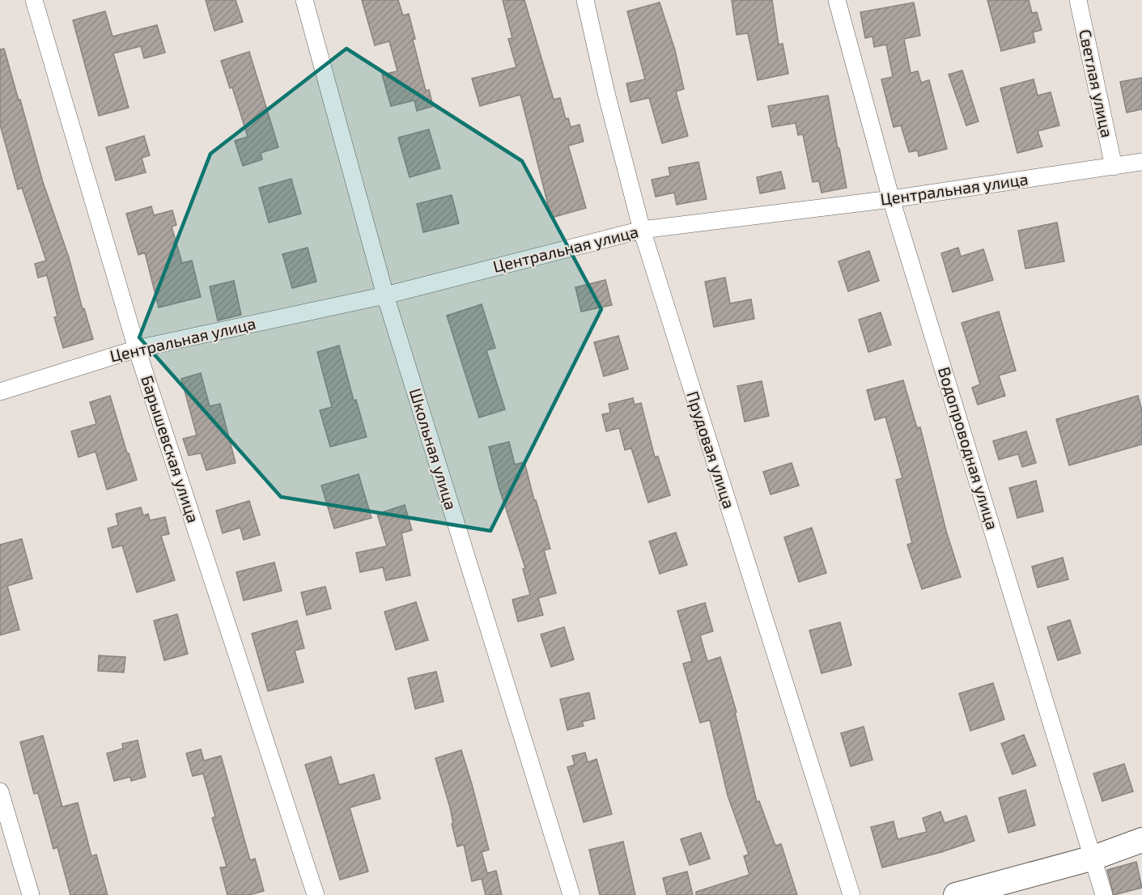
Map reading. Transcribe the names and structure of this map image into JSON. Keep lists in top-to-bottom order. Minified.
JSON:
{"streets":{"street":["Светлая улица","Центральная улица","Водопроводная улица","Барышевская улица","Школьная улица","Прудовая улица"]},"crossings":[["Светлая улица","Центральная улица"],["Центральная улица","Водопроводная улица"],["Центральная улица","Барышевская улица"],["Центральная улица","Школьная улица"],["Центральная улица","Прудовая улица"]]}
